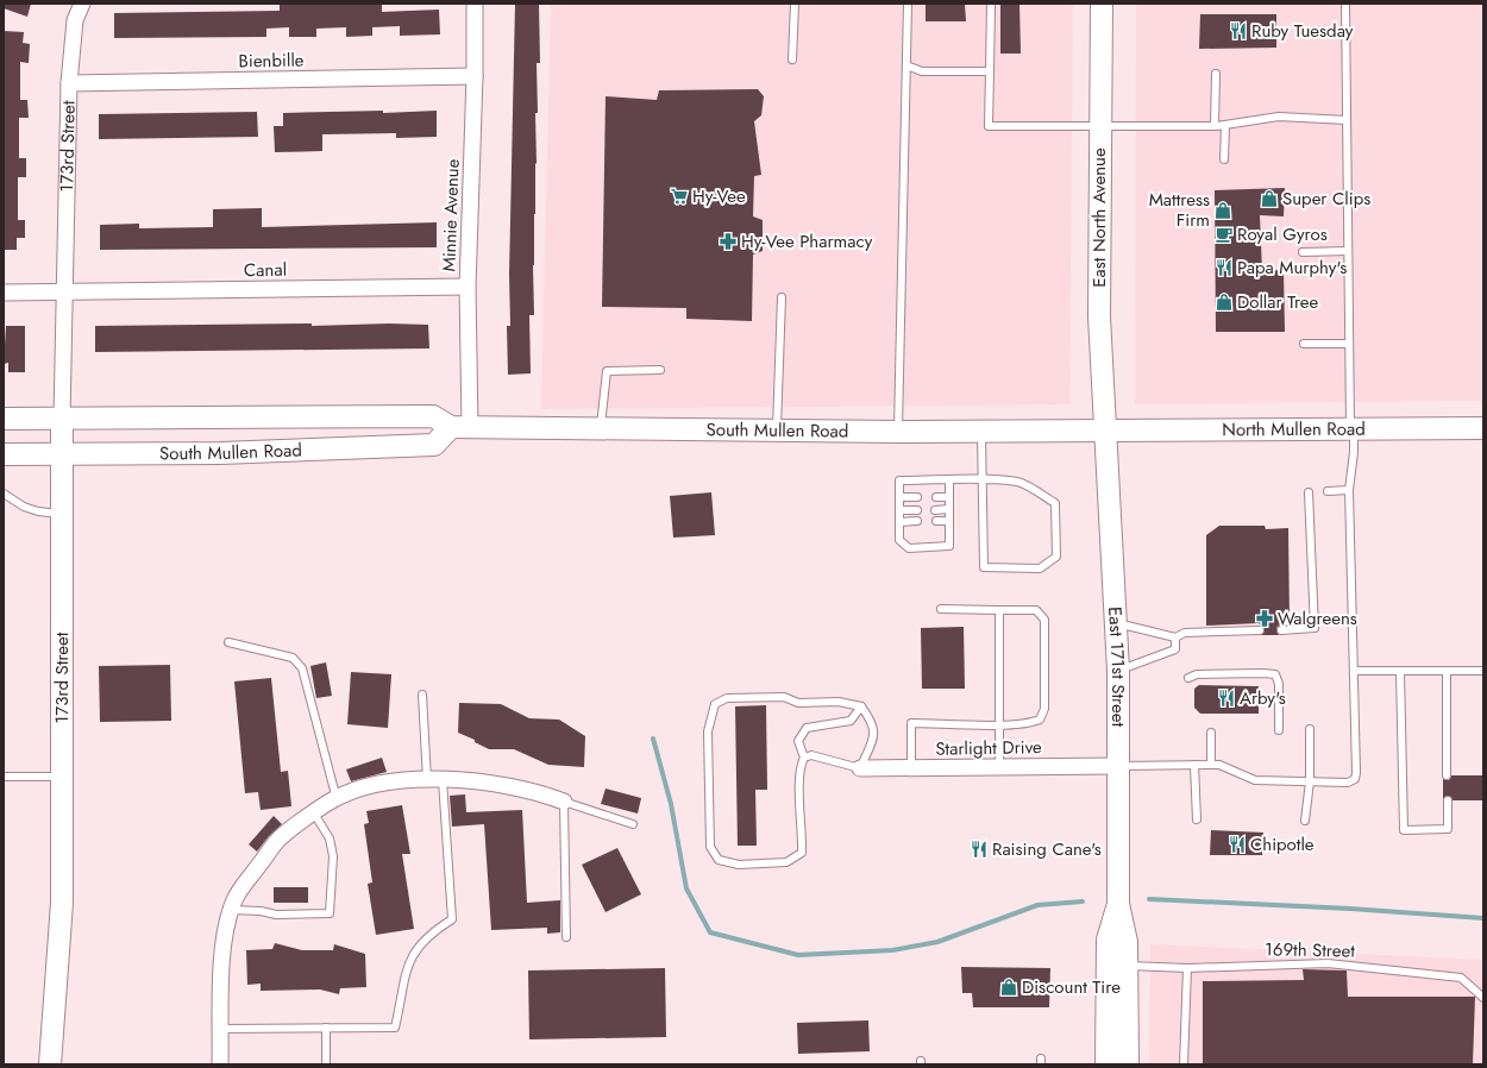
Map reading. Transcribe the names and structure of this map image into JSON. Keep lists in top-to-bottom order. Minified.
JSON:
{"streets":{"street":["Bienbille","173rd Street","Minnie Avenue","East North Avenue","Canal","North Mullen Road","South Mullen Road","East 171st Street","Starlight Drive"],"lane":["169th Street"]},"crossings":[["Bienbille","173rd Street"],["Bienbille","Minnie Avenue"],["173rd Street","Canal"],["173rd Street","South Mullen Road"],["Minnie Avenue","Canal"],["Minnie Avenue","South Mullen Road"],["East North Avenue","North Mullen Road"],["East North Avenue","South Mullen Road"],["East North Avenue","East 171st Street"],["North Mullen Road","South Mullen Road"],["North Mullen Road","East 171st Street"],["South Mullen Road","East 171st Street"],["East 171st Street","Starlight Drive"],["East 171st Street","169th Street"]],"places":{"restaurant":["Ruby Tuesday","Papa Murphy's","Arby's","Chipotle","Raising Cane's"],"supermarket":["Hy-Vee"],"shop":["Super Clips","Mattress Firm","Dollar Tree","Discount Tire"],"cafe":["Royal Gyros"],"pharmacy":["Hy-Vee Pharmacy","Walgreens"]}}
